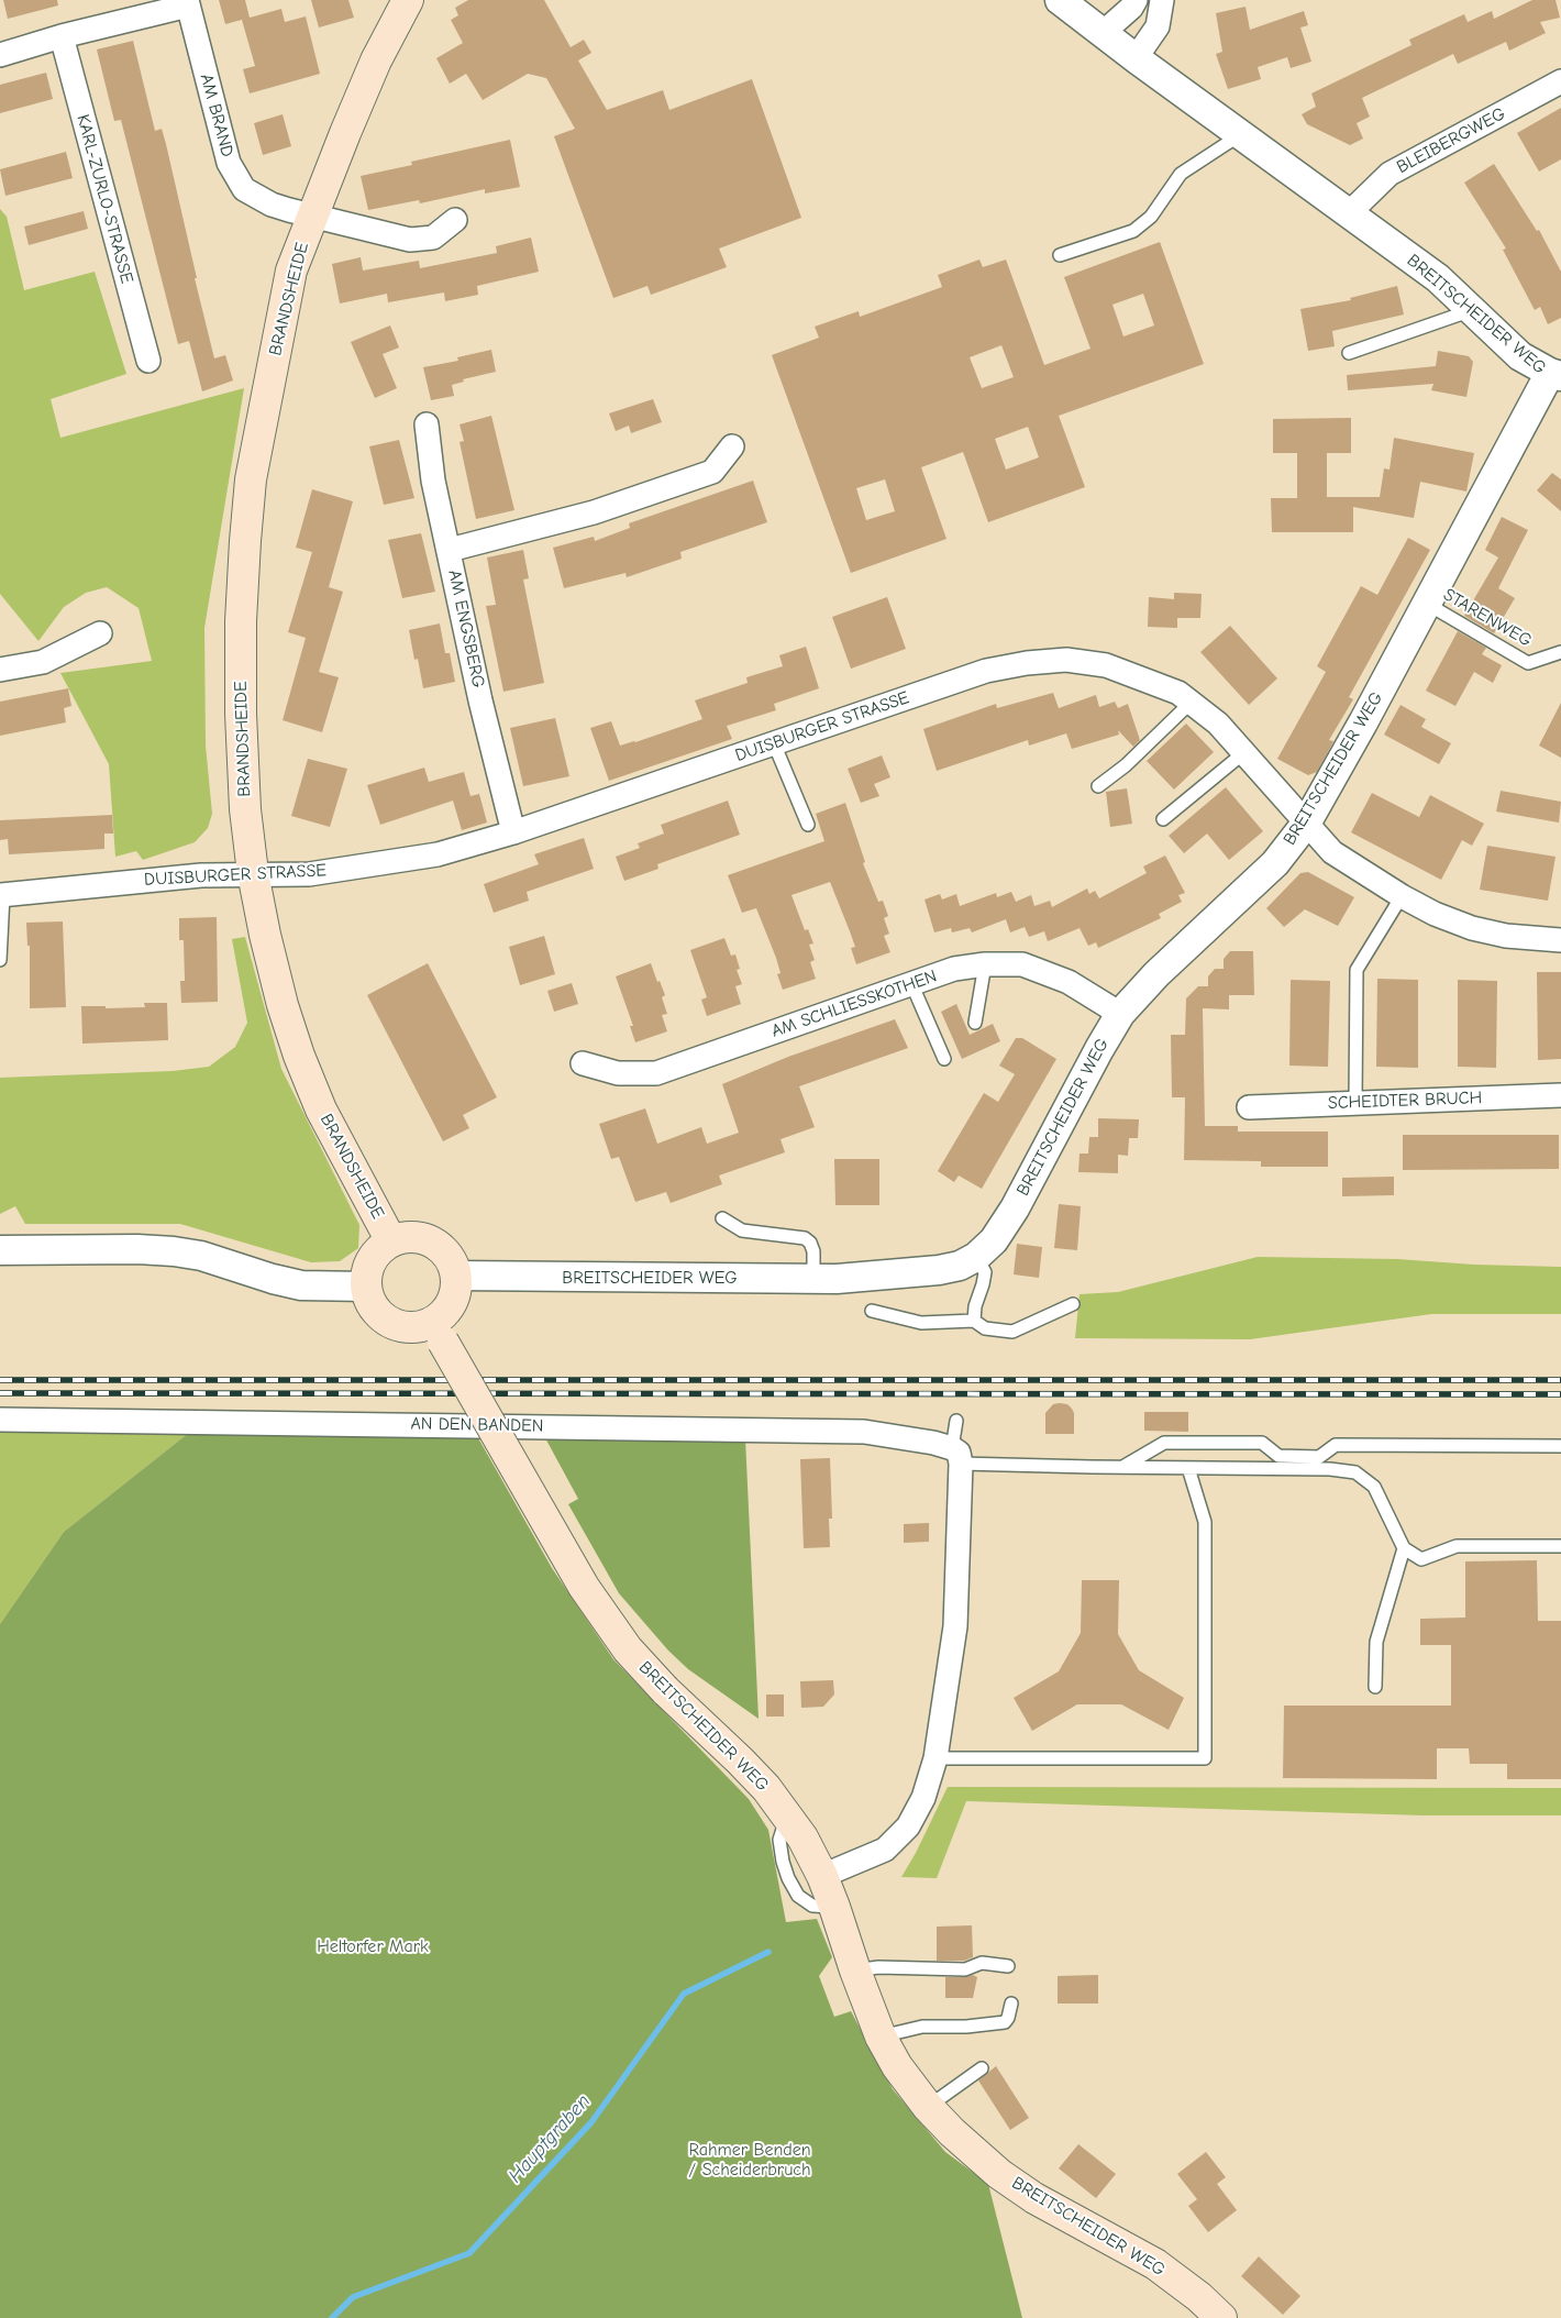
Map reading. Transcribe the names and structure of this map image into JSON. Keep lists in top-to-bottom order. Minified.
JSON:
{"streets":{"main road":["BRANDSHEIDE","BREITSCHEIDER WEG"],"street":["AM BRAND","BLEIBERGWEG","KARL-ZURLO-STRASSE","AM ENGSBERG","DUISBURGER STRASSE","AM SCHLIESSKOTHEN","SCHEIDTER BRUCH","AN DEN BANDEN"],"lane":["STARENWEG"]},"crossings":[["AM BRAND","BRANDSHEIDE"],["BLEIBERGWEG","BREITSCHEIDER WEG"],["BRANDSHEIDE","BREITSCHEIDER WEG"],["BRANDSHEIDE","DUISBURGER STRASSE"],["BREITSCHEIDER WEG","STARENWEG"],["BREITSCHEIDER WEG","DUISBURGER STRASSE"],["BREITSCHEIDER WEG","AM SCHLIESSKOTHEN"],["AM ENGSBERG","DUISBURGER STRASSE"]],"water":["Hauptgraben"],"parks":["Heltorfer Mark","Rahmer Benden / Scheiderbruch"]}
